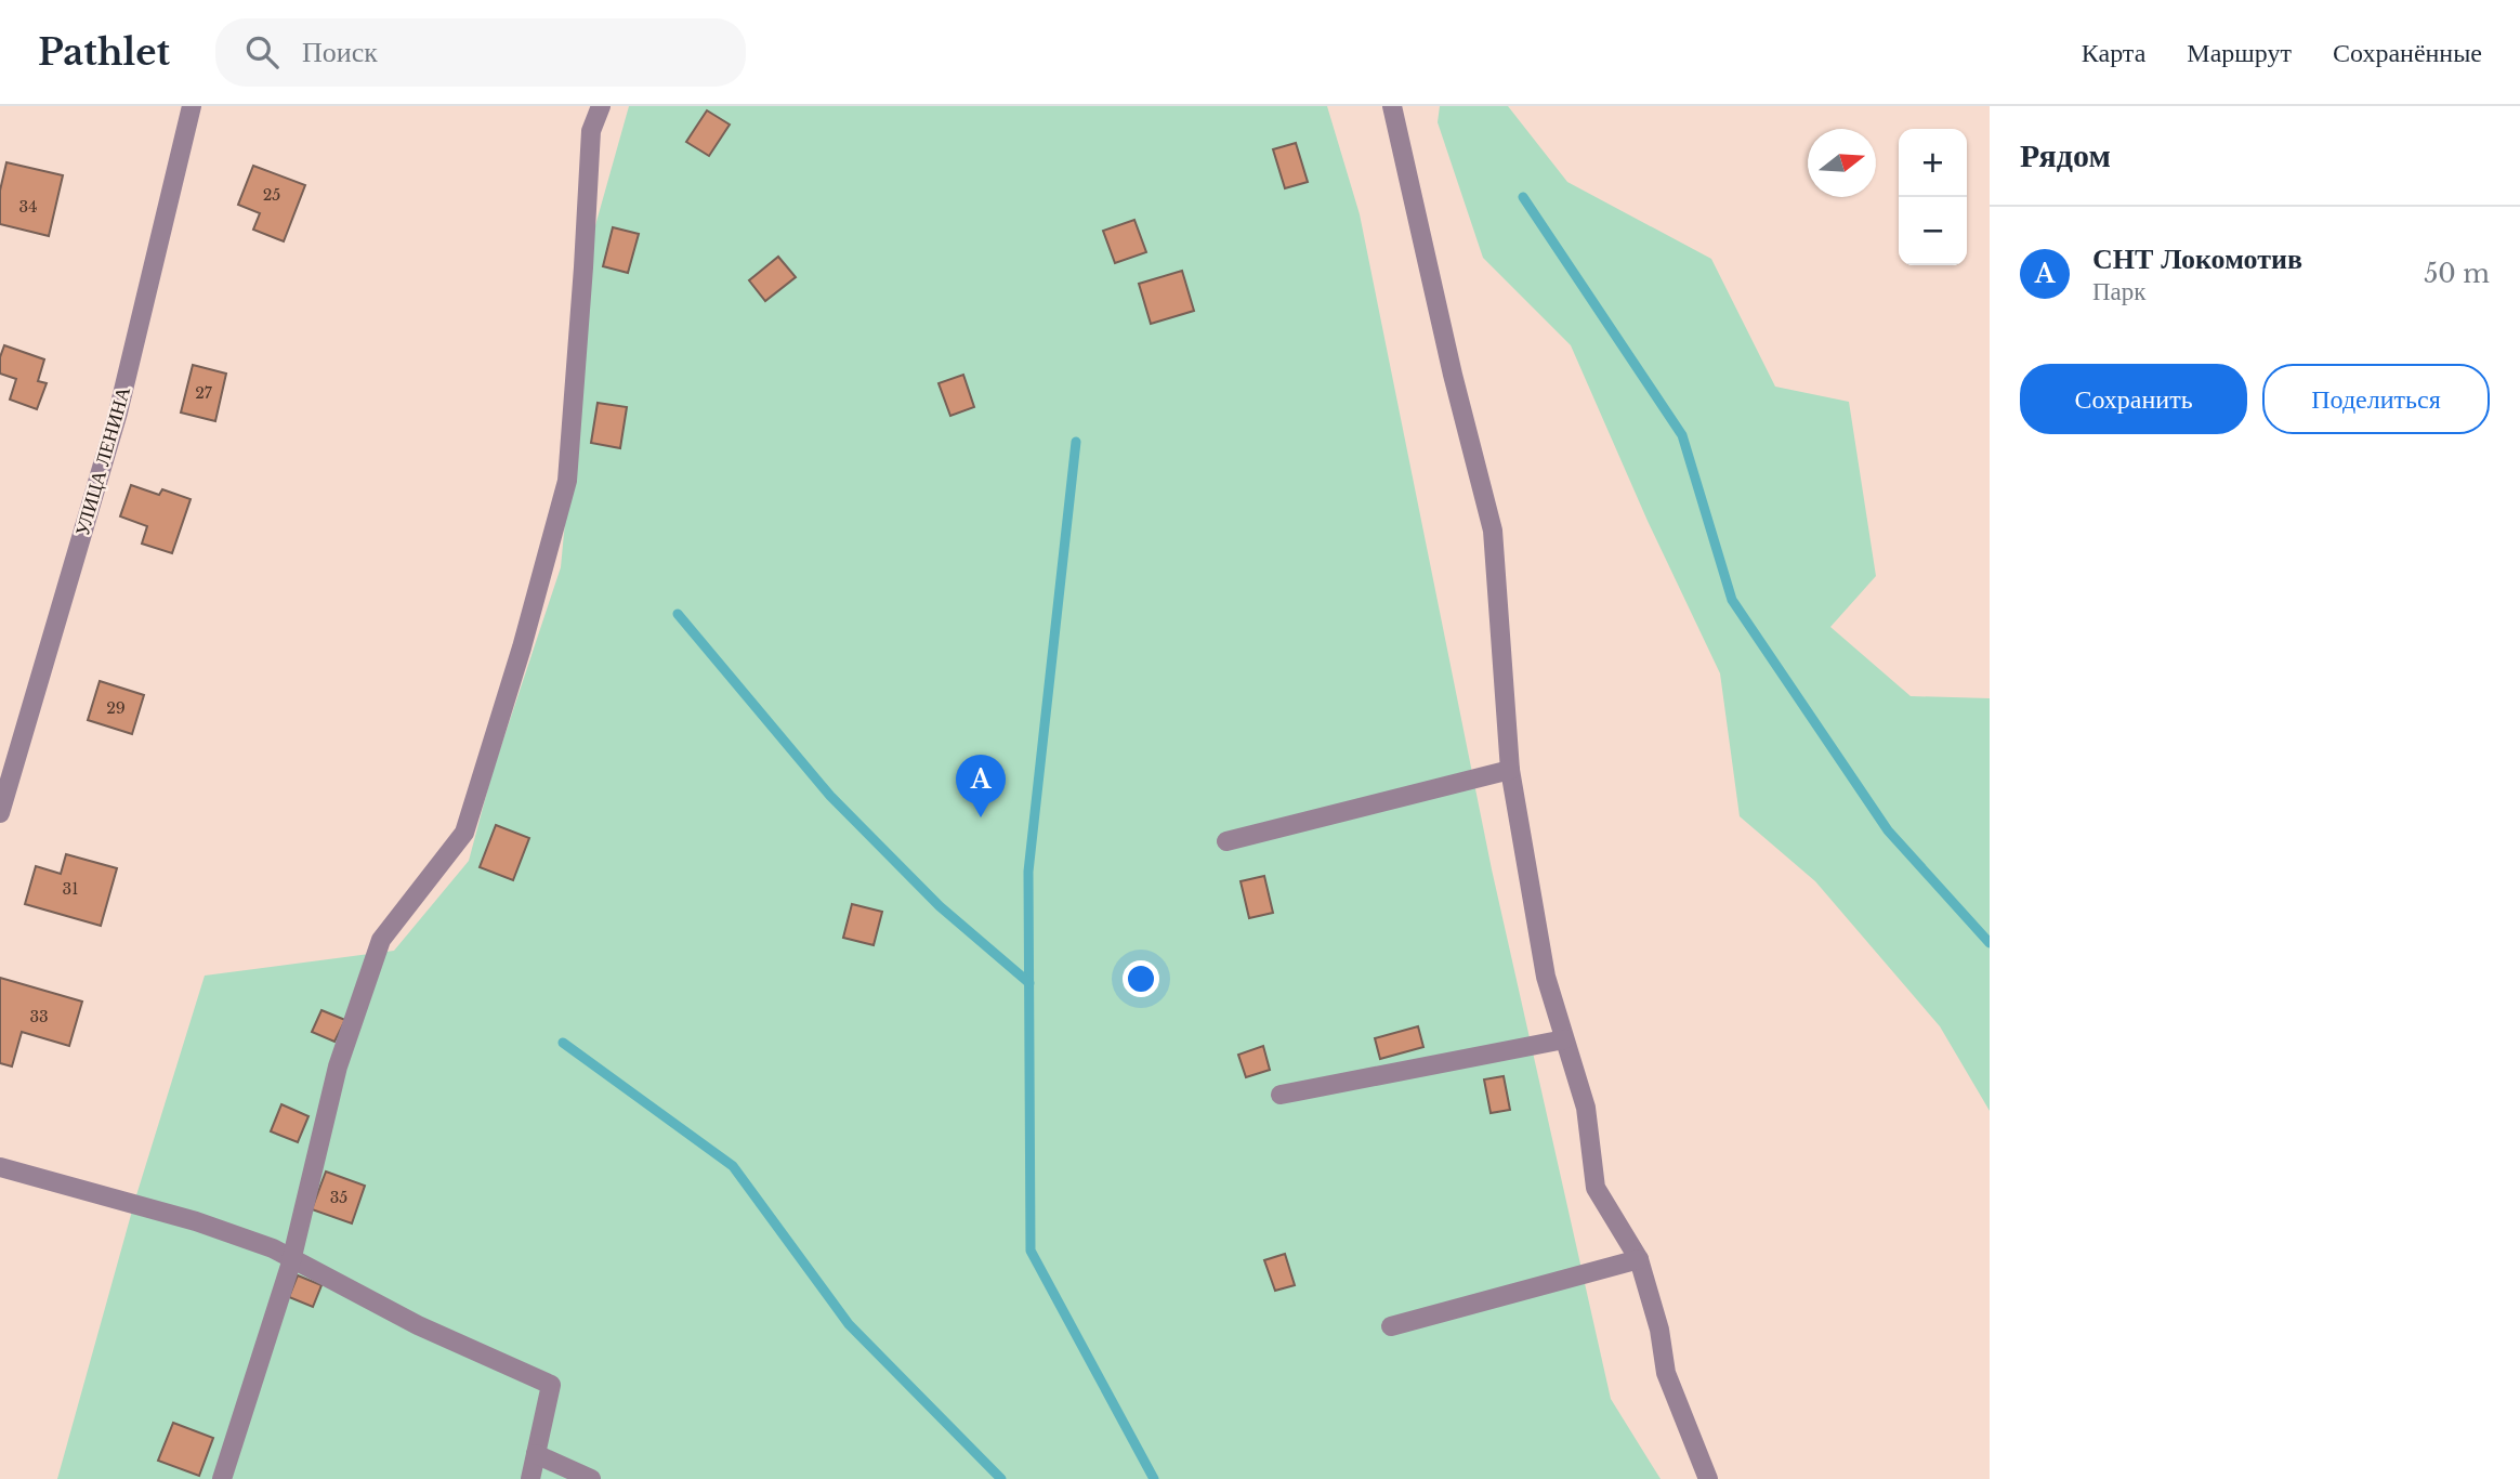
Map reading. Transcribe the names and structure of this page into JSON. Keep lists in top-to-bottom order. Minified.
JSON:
{"streets":{"street":["УЛИЦА ЛЕНИНА"]},"house_numbers":["25","34","27","29","31","33","35"],"north":"right","page":{"header":"Pathlet","search":"Поиск","nav":["Карта","Маршрут","Сохранённые"],"heading":"Рядом","map_buttons":["+","−"],"list":[{"mark":"A","name":"СНТ Локомотив","note":"Парк","value":"50 m"}],"buttons":["Сохранить","Поделиться"],"pins":"A"}}
